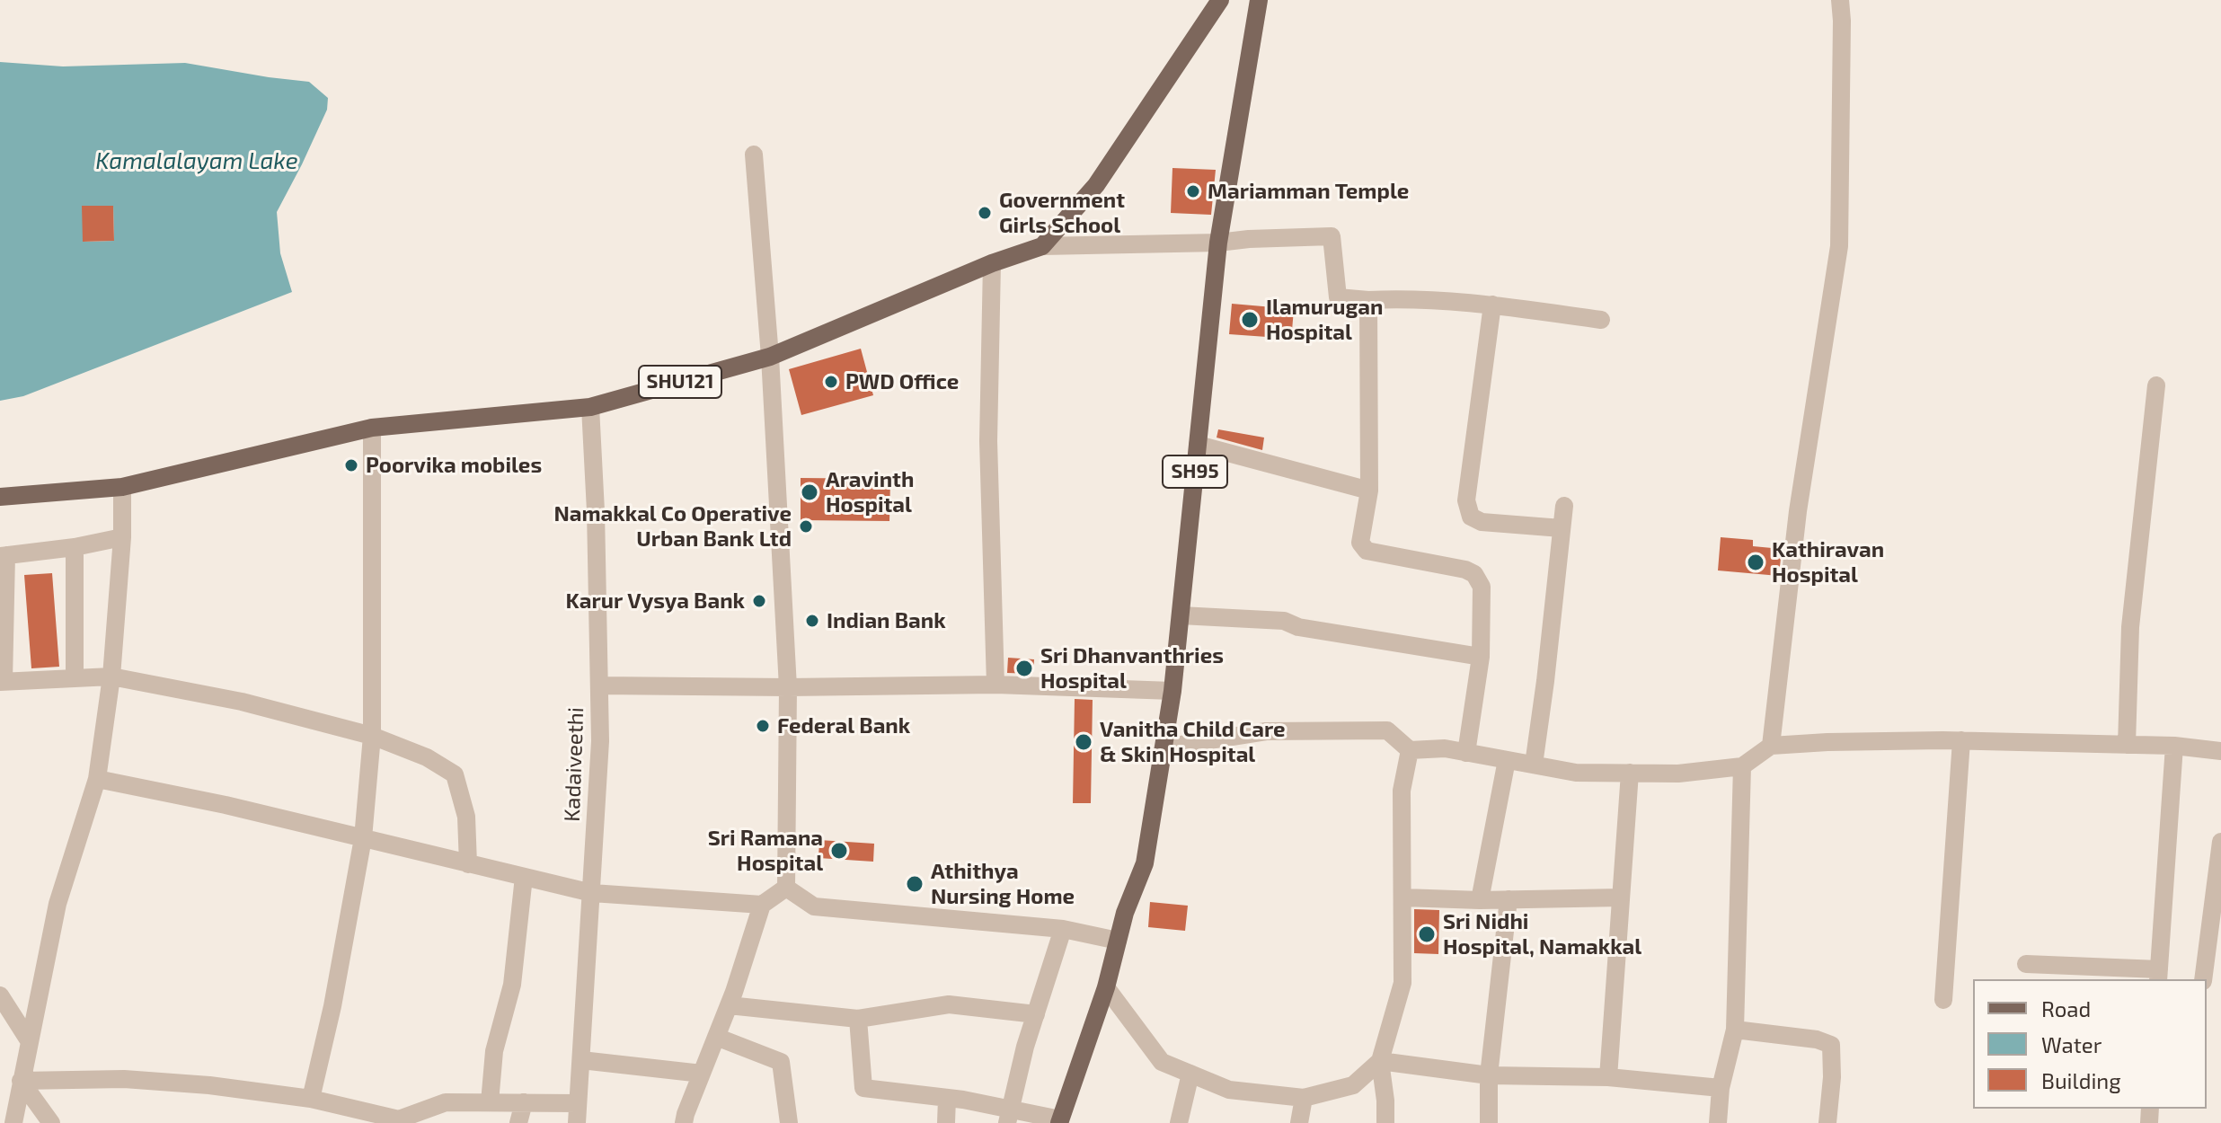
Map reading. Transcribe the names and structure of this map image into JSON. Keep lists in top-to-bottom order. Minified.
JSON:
{"streets":{"main road":["SHU121","SH95"],"street":["Kadaiveethi"]},"crossings":[["SHU121","Kadaiveethi"]],"water":["Kamalalayam Lake"],"places":["Mariamman Temple","Government Girls School","Ilamurugan Hospital","PWD Office","Poorvika mobiles","Aravinth Hospital","Namakkal Co Operative Urban Bank Ltd","Kathiravan Hospital","Karur Vysya Bank","Indian Bank","Sri Dhanvanthries Hospital","Federal Bank","Vanitha Child Care & Skin Hospital","Sri Ramana Hospital","Athithya Nursing Home","Sri Nidhi Hospital, Namakkal"],"legend":["Road","Water","Building"]}
